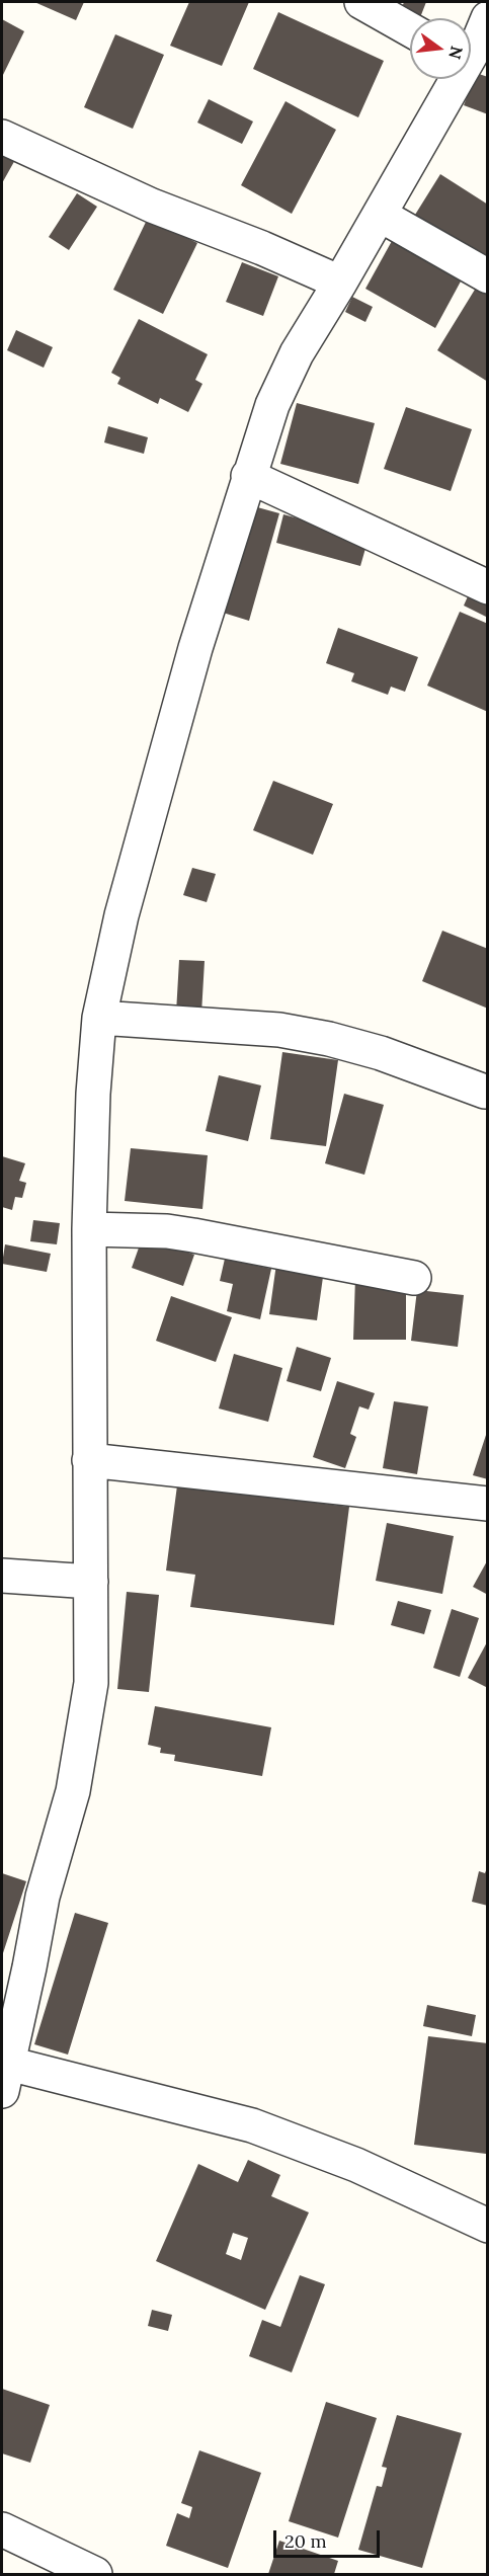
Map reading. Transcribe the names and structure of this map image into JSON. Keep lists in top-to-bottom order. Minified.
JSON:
{"scale_bar":"20 m","north":"right"}
